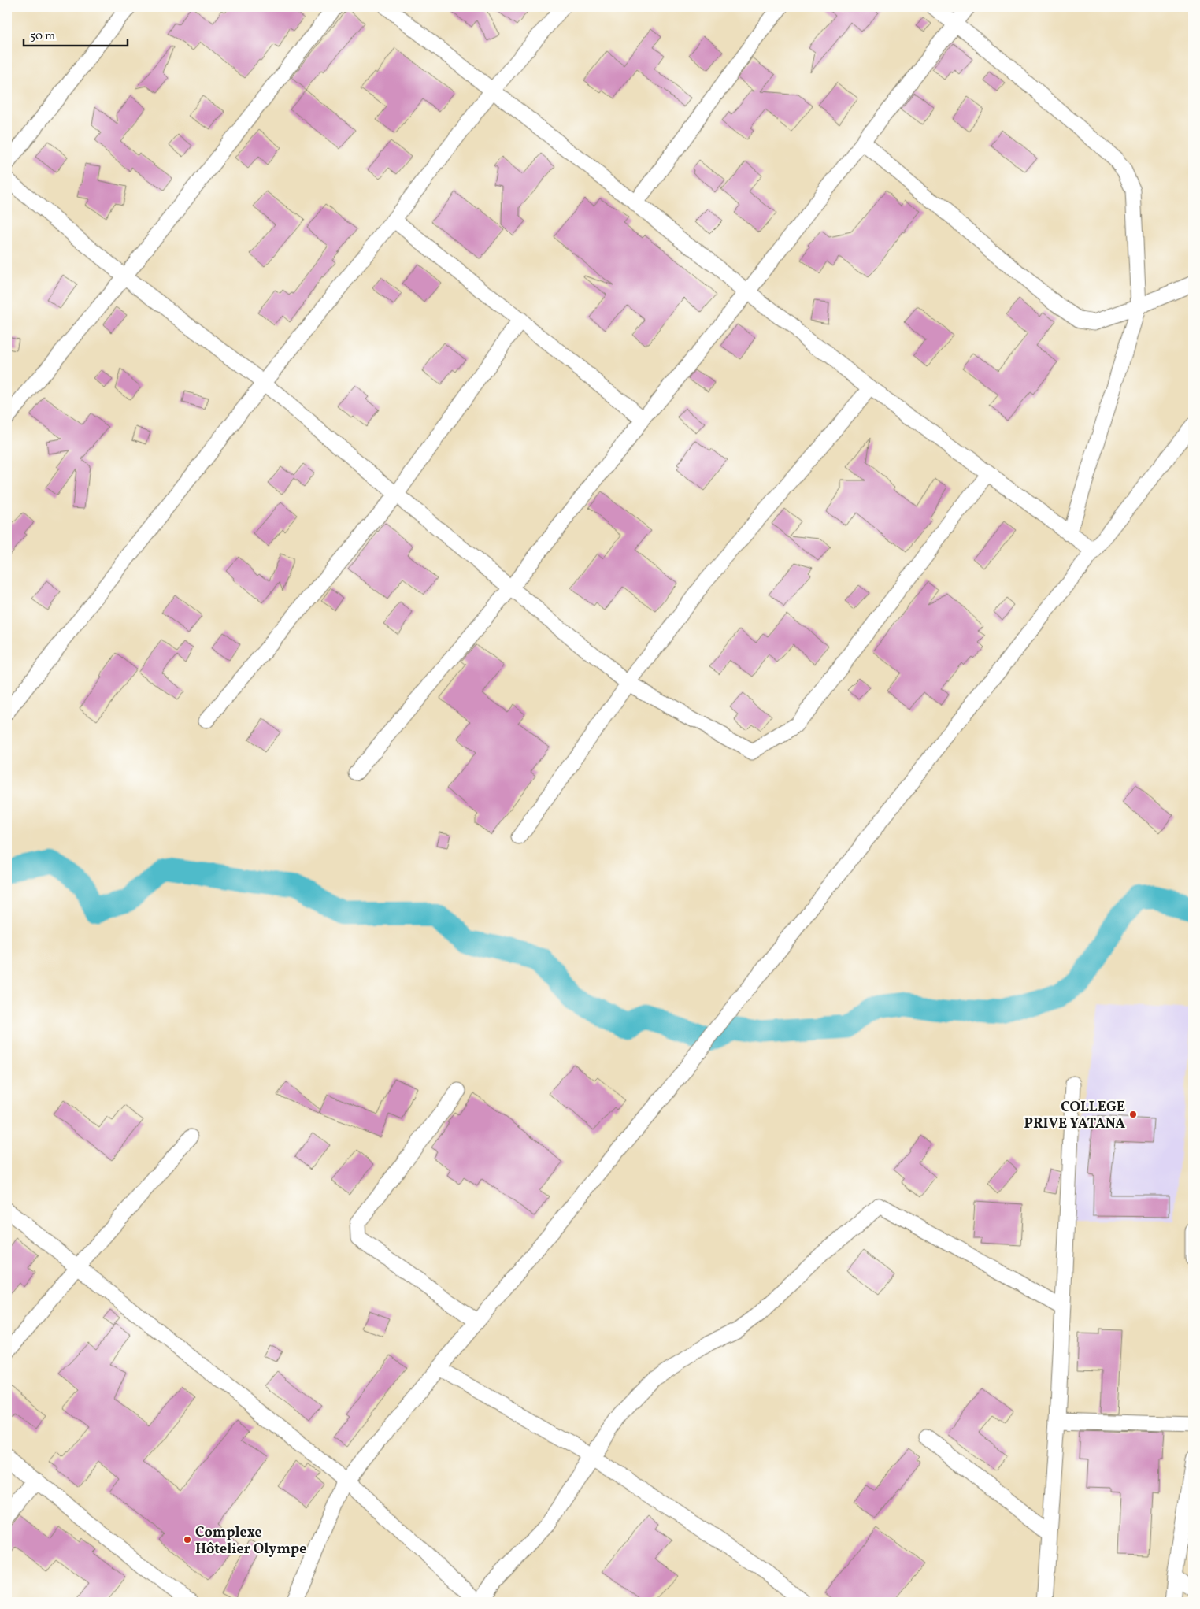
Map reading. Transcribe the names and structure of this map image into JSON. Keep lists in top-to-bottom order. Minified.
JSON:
{"places":["COLLEGE PRIVE YATANA","Complexe Hôtelier Olympe"],"scale_bar":"50 m"}
